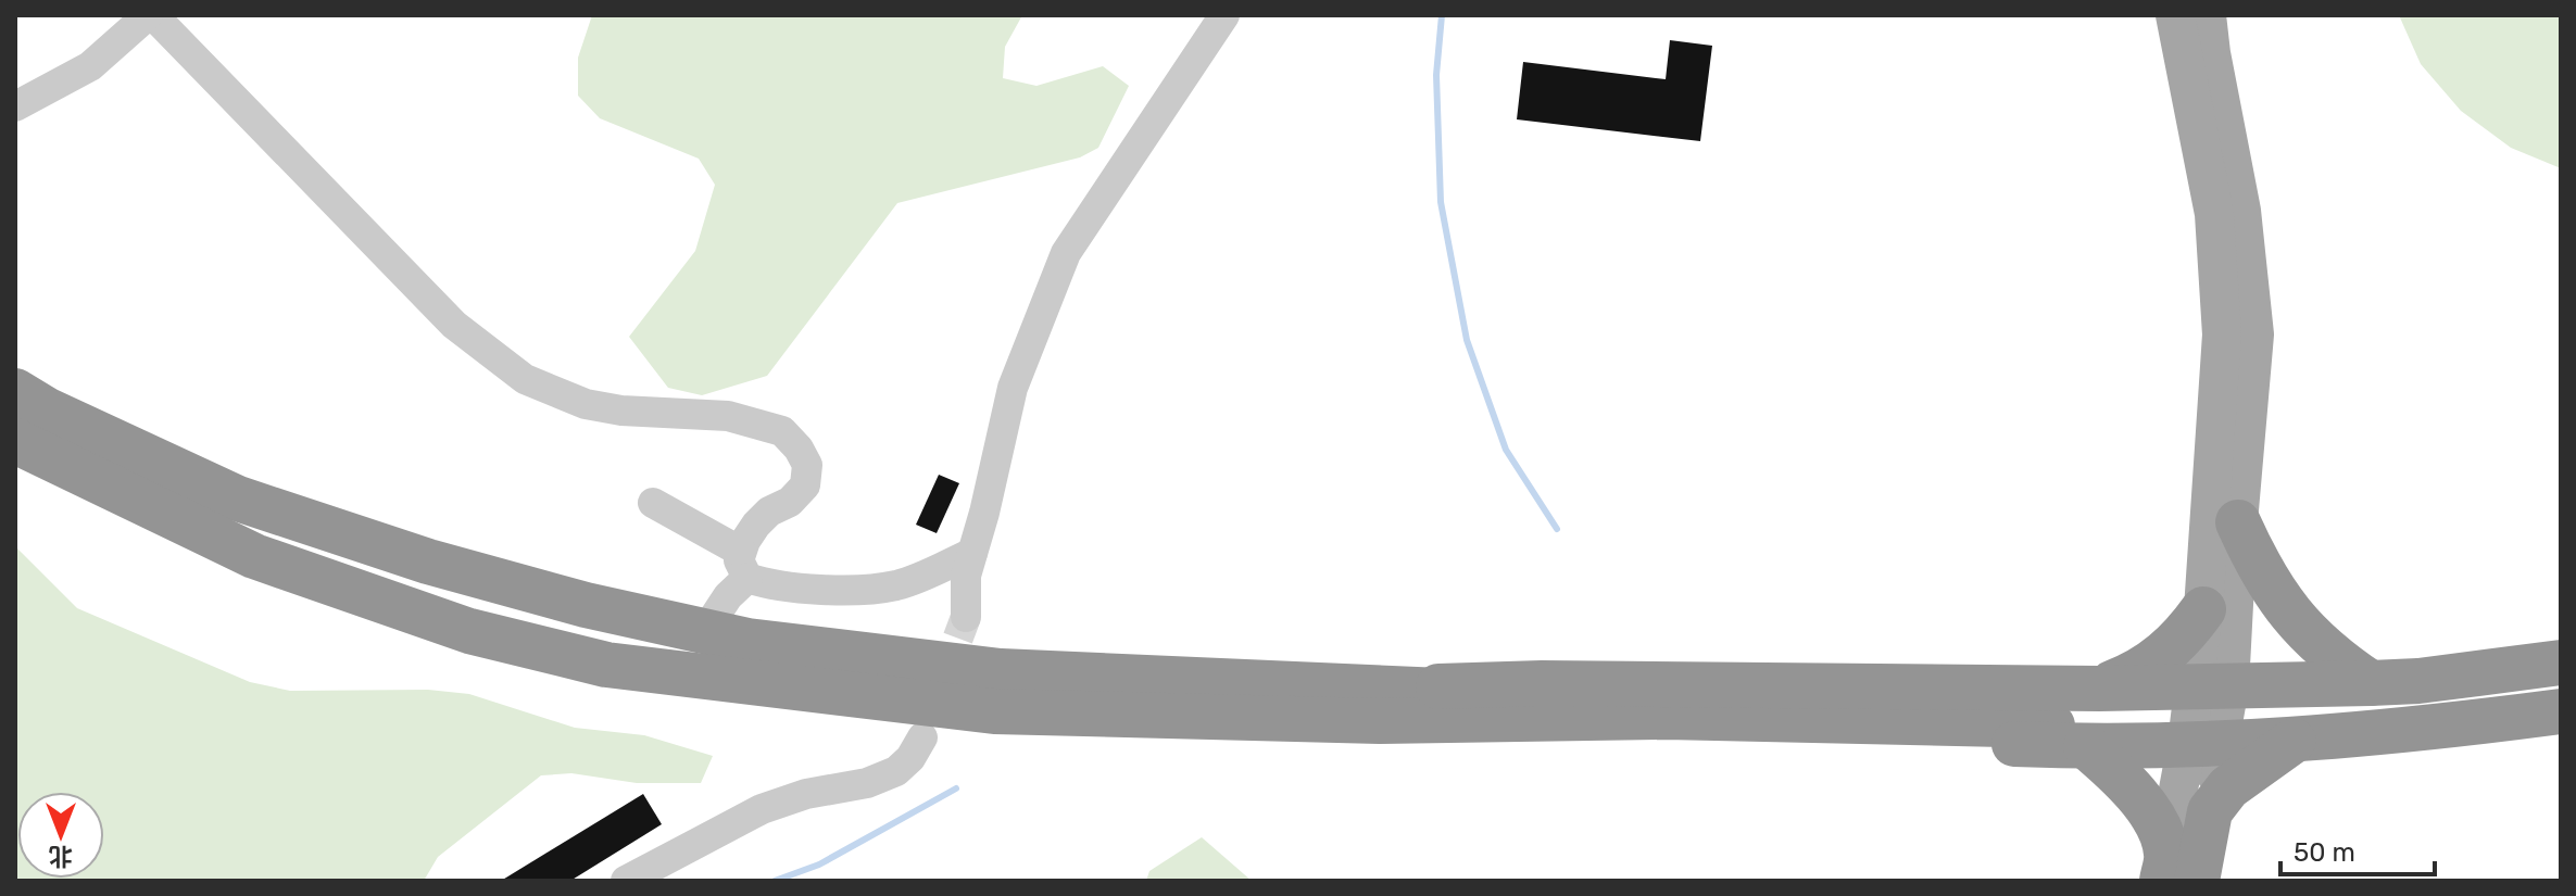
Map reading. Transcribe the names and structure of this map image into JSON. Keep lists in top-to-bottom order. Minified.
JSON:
{"scale_bar":"50 m","north":"bottom"}
